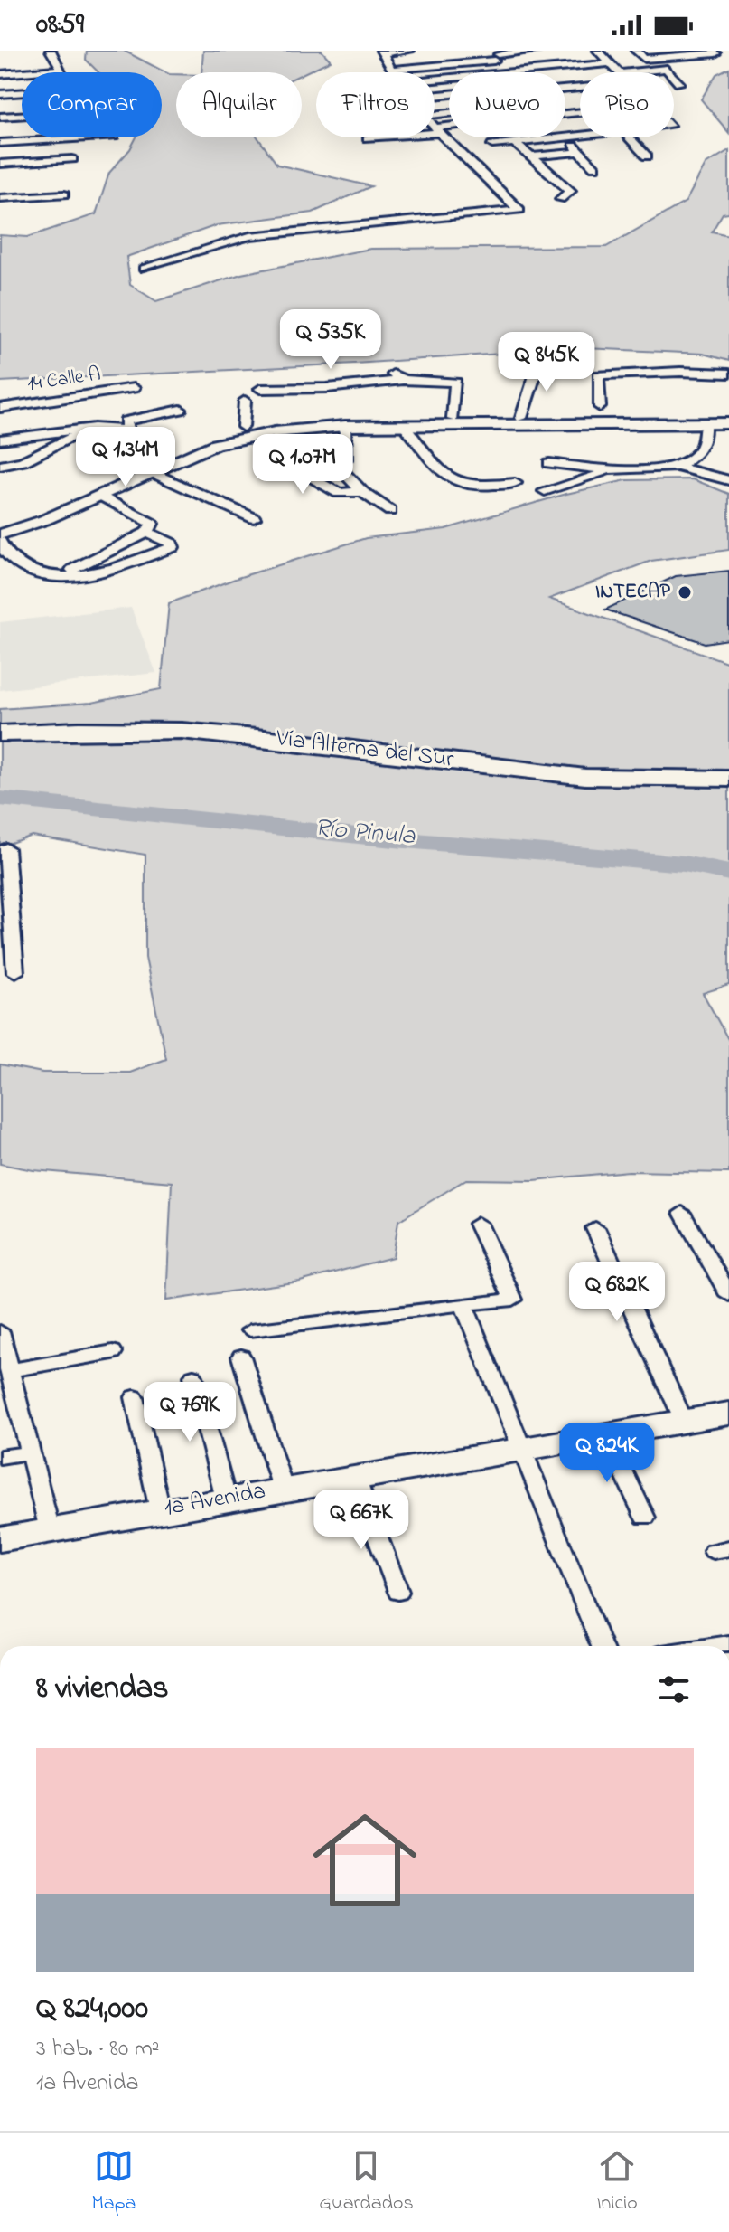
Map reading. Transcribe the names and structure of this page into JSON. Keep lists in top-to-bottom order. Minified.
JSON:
{"streets":{"main road":["Vía Alterna del Sur","1a Avenida"],"street":["14 Calle A"]},"water":["Río Pinula"],"places":["INTECAP"],"page":{"status":"08:59","chip":["Comprar","Alquilar","Filtros","Nuevo","Piso"],"price":["Q 535K","Q 845K","Q 1.34M","Q 1.07M","Q 682K","Q 769K","Q 824K","Q 667K"],"heading":"8 viviendas","list":[{"name":"Q 824,000","note":"3 hab. · 80 m² · 1a Avenida"}],"tabs":["Mapa","Guardados","Inicio"]}}
